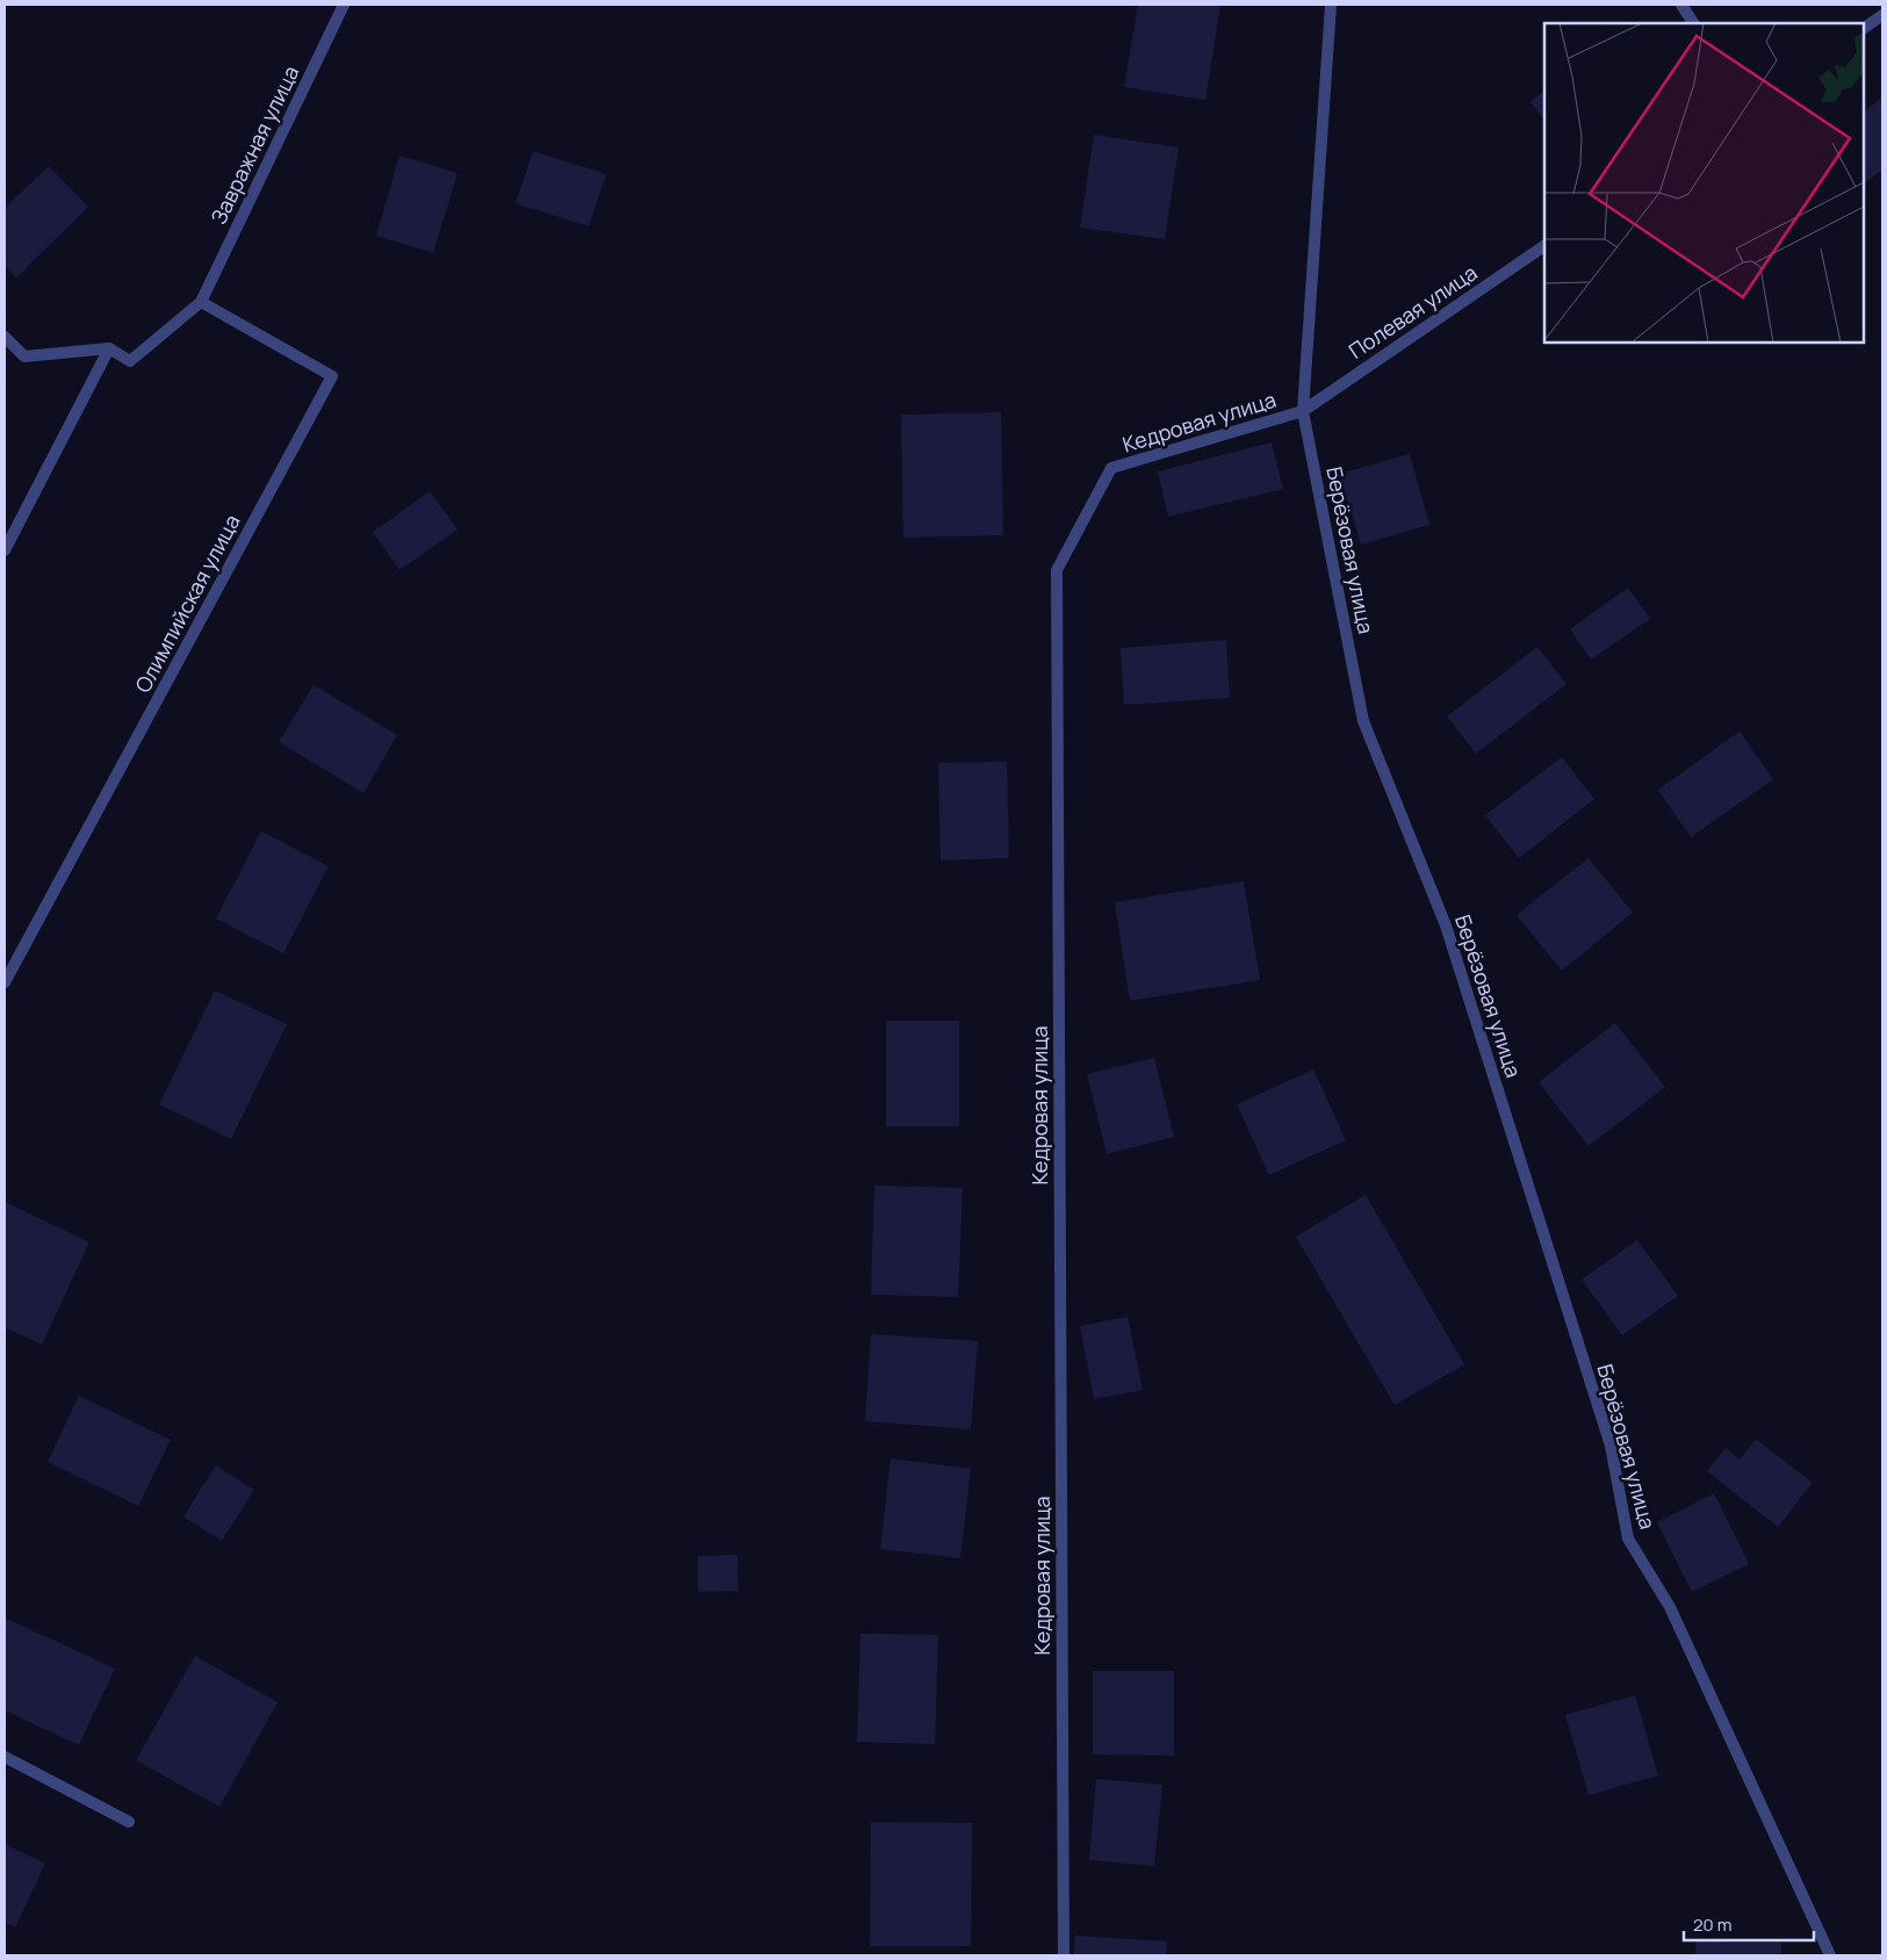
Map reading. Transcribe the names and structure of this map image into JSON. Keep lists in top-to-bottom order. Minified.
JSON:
{"streets":{"street":["Завражная улица","Полевая улица","Кедровая улица","Берёзовая улица","Олимпийская улица"]},"crossings":[["Завражная улица","Олимпийская улица"],["Полевая улица","Кедровая улица"],["Полевая улица","Берёзовая улица"],["Кедровая улица","Берёзовая улица"]],"scale_bar":"20 m"}
